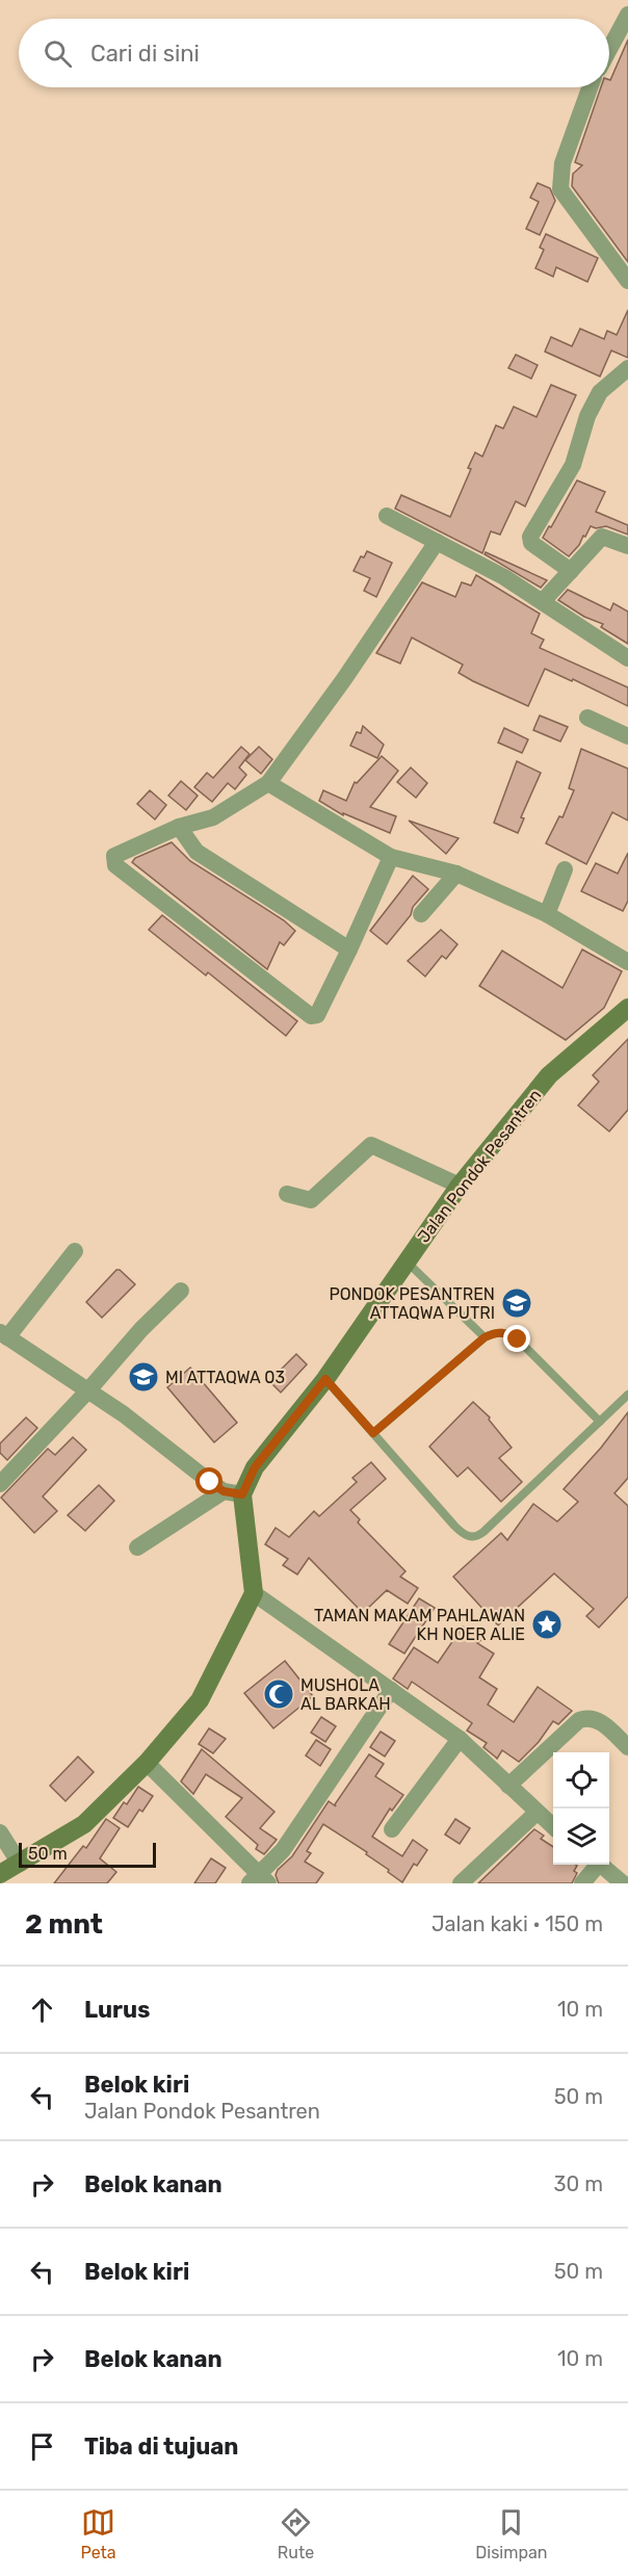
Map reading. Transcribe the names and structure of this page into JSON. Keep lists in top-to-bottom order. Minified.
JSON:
{"streets":{"street":["Jalan Pondok Pesantren"]},"places":{"school or university":["PONDOK PESANTREN ATTAQWA PUTRI","MI ATTAQWA 03"],"place":["TAMAN MAKAM PAHLAWAN KH NOER ALIE"],"mosque":["MUSHOLA AL BARKAH"]},"scale_bar":"50 m","page":{"search":"Cari di sini","scale":"50 m","heading":["2 mnt","Jalan kaki · 150 m"],"list":[["Lurus","10 m"],["Belok kiri","Jalan Pondok Pesantren","50 m"],["Belok kanan","30 m"],["Belok kiri","50 m"],["Belok kanan","10 m"],"Tiba di tujuan"],"nav":["Peta","Rute","Disimpan"]}}
